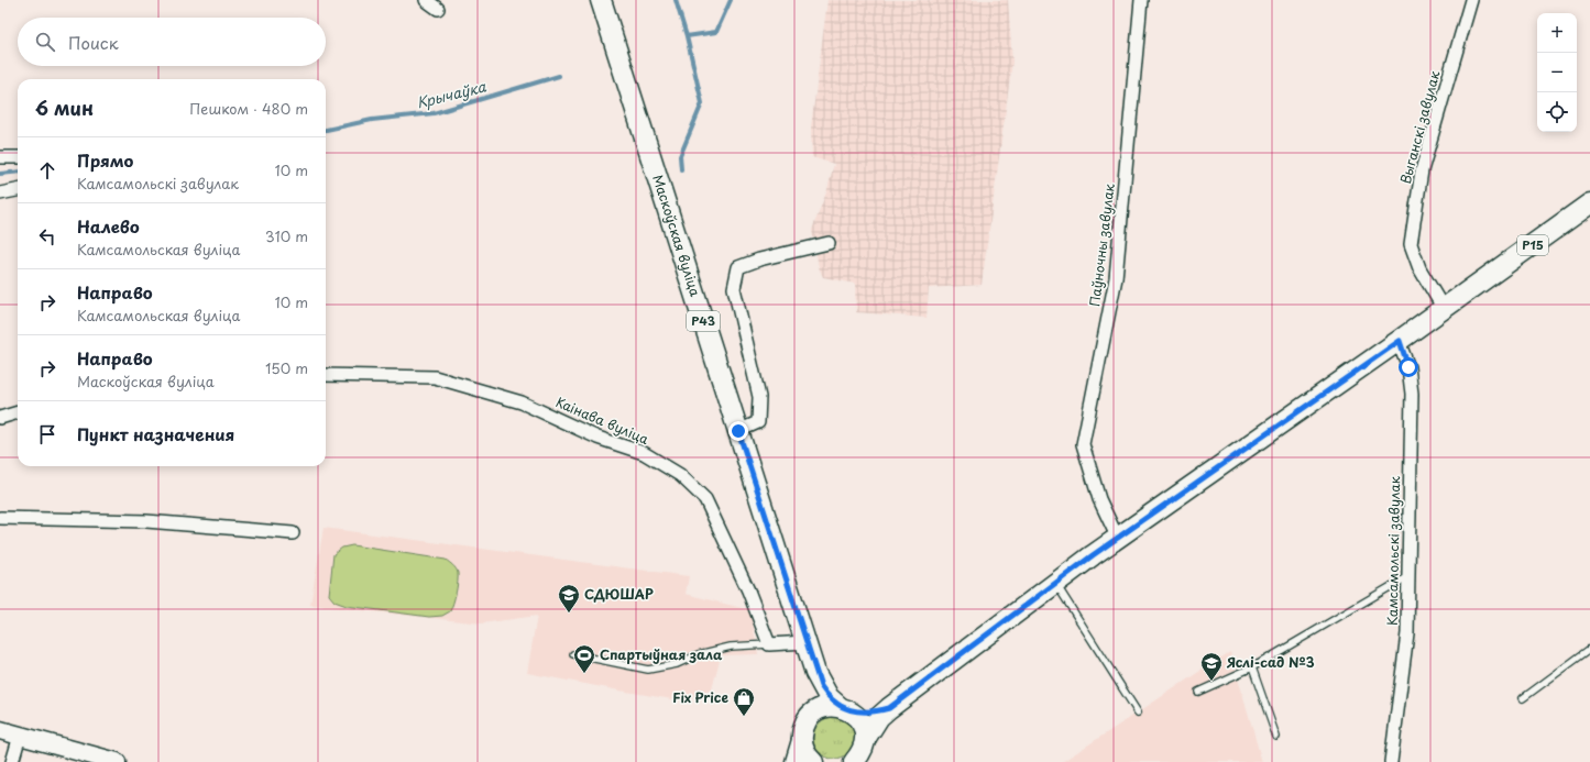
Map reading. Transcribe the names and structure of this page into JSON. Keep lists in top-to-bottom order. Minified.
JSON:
{"streets":{"main road":["Маскоўская вуліца","Р15","Р43"],"street":["Выганскі завулак","Паўночны завулак","Каінава вуліца","Камсамольскі завулак"]},"crossings":[["Выганскі завулак","Р15"],["Маскоўская вуліца","Р15"],["Маскоўская вуліца","Р43"],["Паўночны завулак","Р15"],["Р15","Р43"],["Р15","Камсамольскі завулак"]],"water":["Крычаўка"],"places":{"school or university":["СДЮШАР","Яслі-сад №3"],"sports":["Спартыўная зала"],"shop":["Fix Price"]},"page":{"map_buttons":["+","−"],"search":"Поиск","heading":["6 мин","Пешком · 480 m"],"list":[["Прямо","Камсамольскі завулак","10 m"],["Налево","Камсамольская вуліца","310 m"],["Направо","Камсамольская вуліца","10 m"],["Направо","Маскоўская вуліца","150 m"],"Пункт назначения"]}}
